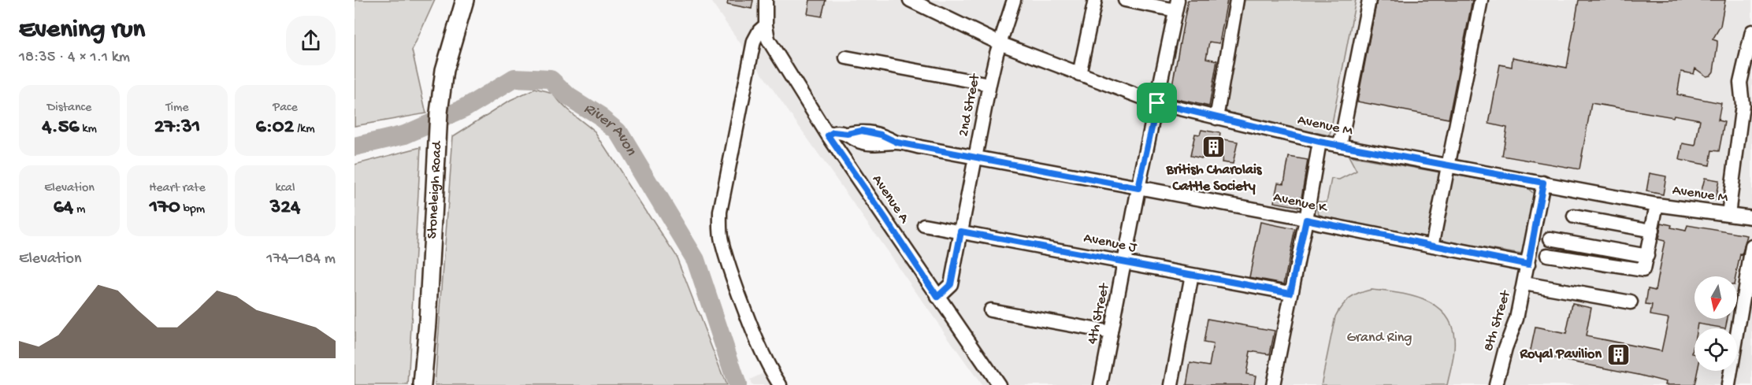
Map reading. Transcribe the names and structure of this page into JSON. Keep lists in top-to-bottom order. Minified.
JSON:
{"streets":{"main road":["Stoneleigh Road"],"lane":["2nd Street","Avenue M","Avenue A","Avenue K","Avenue J","4th Street","8th Street"]},"crossings":[["2nd Street","Avenue M"],["2nd Street","Avenue A"],["2nd Street","Avenue K"],["2nd Street","Avenue J"],["Avenue M","4th Street"],["Avenue M","8th Street"],["Avenue A","Avenue K"],["Avenue K","4th Street"],["Avenue K","8th Street"],["Avenue J","4th Street"]],"water":["River Avon"],"parks":["Grand Ring"],"places":{"building":["British Charolais Cattle Society","Royal Pavilion"]},"north":"bottom","page":{"heading":["Evening run","18:35 · 4 × 1.1 km"],"stats":[["Distance","4.56 km"],["Time","27:31"],["Pace","6:02 /km"],["Elevation","64 m"],["Heart rate","170 bpm"],["kcal","324"]],"chart":["Elevation","174–184 m"]}}
